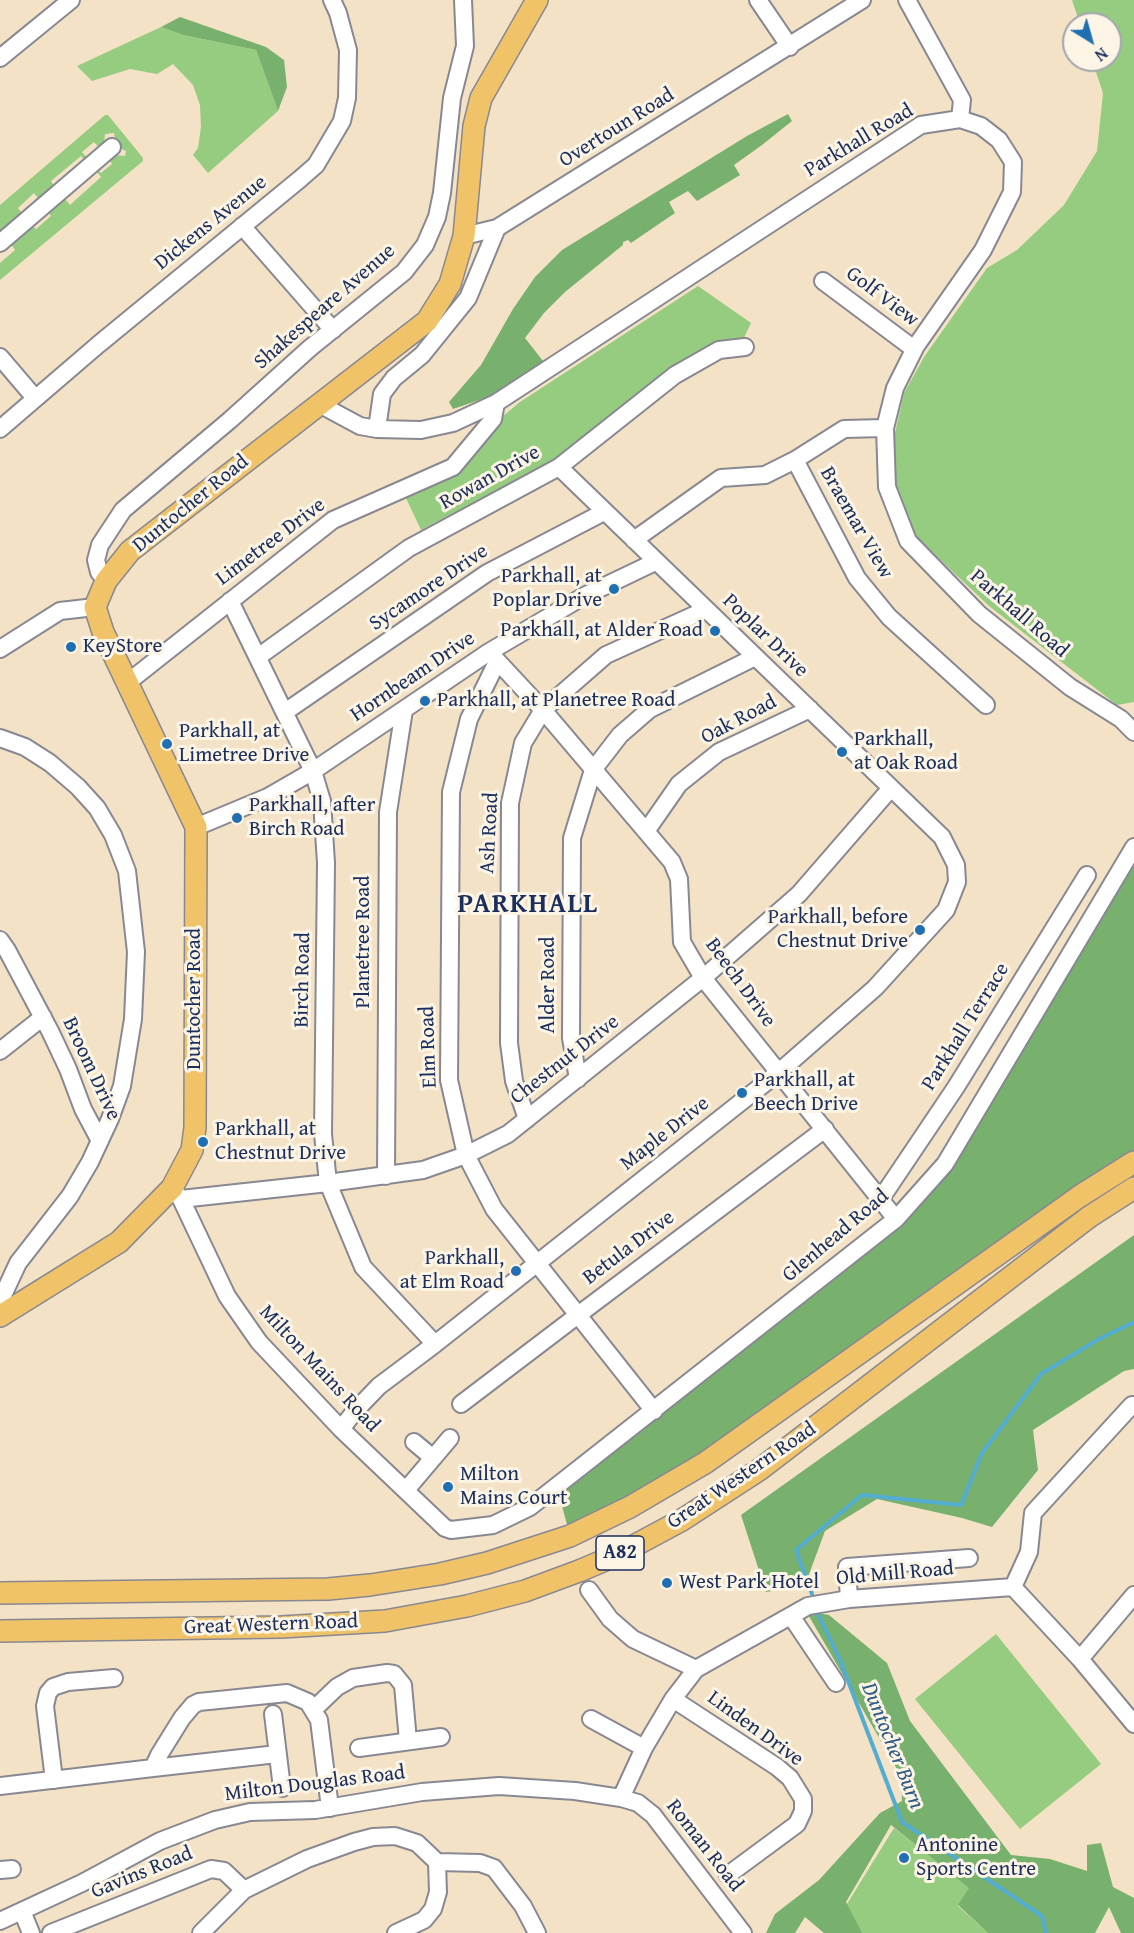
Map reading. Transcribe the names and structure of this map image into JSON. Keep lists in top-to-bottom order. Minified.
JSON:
{"streets":{"main road":["Duntocher Road","Great Western Road","A82"],"street":["Overtoun Road","Parkhall Road","Dickens Avenue","Golf View","Shakespeare Avenue","Rowan Drive","Braemar View","Limetree Drive","Sycamore Drive","Poplar Drive","Hornbeam Drive","Oak Road","Ash Road","Planetree Road","Birch Road","Beech Drive","Alder Road","Parkhall Terrace","Elm Road","Chestnut Drive","Broom Drive","Maple Drive","Glenhead Road","Betula Drive","Milton Mains Road","Old Mill Road","Linden Drive","Milton Douglas Road","Roman Road","Gavins Road"]},"crossings":[["Overtoun Road","Duntocher Road"],["Parkhall Road","Golf View"],["Parkhall Road","Duntocher Road"],["Parkhall Road","Limetree Drive"],["Shakespeare Avenue","Duntocher Road"],["Rowan Drive","Poplar Drive"],["Rowan Drive","Birch Road"],["Duntocher Road","Limetree Drive"],["Duntocher Road","Hornbeam Drive"],["Duntocher Road","Chestnut Drive"],["Duntocher Road","Milton Mains Road"],["Limetree Drive","Birch Road"],["Sycamore Drive","Poplar Drive"],["Sycamore Drive","Birch Road"],["Poplar Drive","Hornbeam Drive"],["Poplar Drive","Oak Road"],["Poplar Drive","Ash Road"],["Poplar Drive","Alder Road"],["Poplar Drive","Chestnut Drive"],["Poplar Drive","Maple Drive"],["Hornbeam Drive","Planetree Road"],["Hornbeam Drive","Birch Road"],["Hornbeam Drive","Beech Drive"],["Hornbeam Drive","Elm Road"],["Oak Road","Beech Drive"],["Ash Road","Beech Drive"],["Ash Road","Chestnut Drive"],["Planetree Road","Chestnut Drive"],["Birch Road","Chestnut Drive"],["Birch Road","Maple Drive"],["Beech Drive","Alder Road"],["Beech Drive","Parkhall Terrace"],["Beech Drive","Elm Road"],["Beech Drive","Chestnut Drive"],["Beech Drive","Maple Drive"],["Beech Drive","Glenhead Road"],["Beech Drive","Betula Drive"],["Alder Road","Chestnut Drive"],["Elm Road","Chestnut Drive"],["Elm Road","Maple Drive"],["Elm Road","Glenhead Road"],["Elm Road","Betula Drive"],["Chestnut Drive","Milton Mains Road"],["Maple Drive","Milton Mains Road"],["Glenhead Road","Milton Mains Road"],["Old Mill Road","Linden Drive"],["Old Mill Road","Milton Douglas Road"],["Old Mill Road","Roman Road"],["Milton Douglas Road","Roman Road"]],"districts":["PARKHALL"],"water":["Duntocher Burn"],"places":["Parkhall, at Poplar Drive","Parkhall, at Alder Road","KeyStore","Parkhall, at Planetree Road","Parkhall, at Limetree Drive","Parkhall, at Oak Road","Parkhall, after Birch Road","Parkhall, before Chestnut Drive","Parkhall, at Beech Drive","Parkhall, at Chestnut Drive","Parkhall, at Elm Road","Milton Mains Court","West Park Hotel","Antonine Sports Centre"],"north":"bottom right"}
